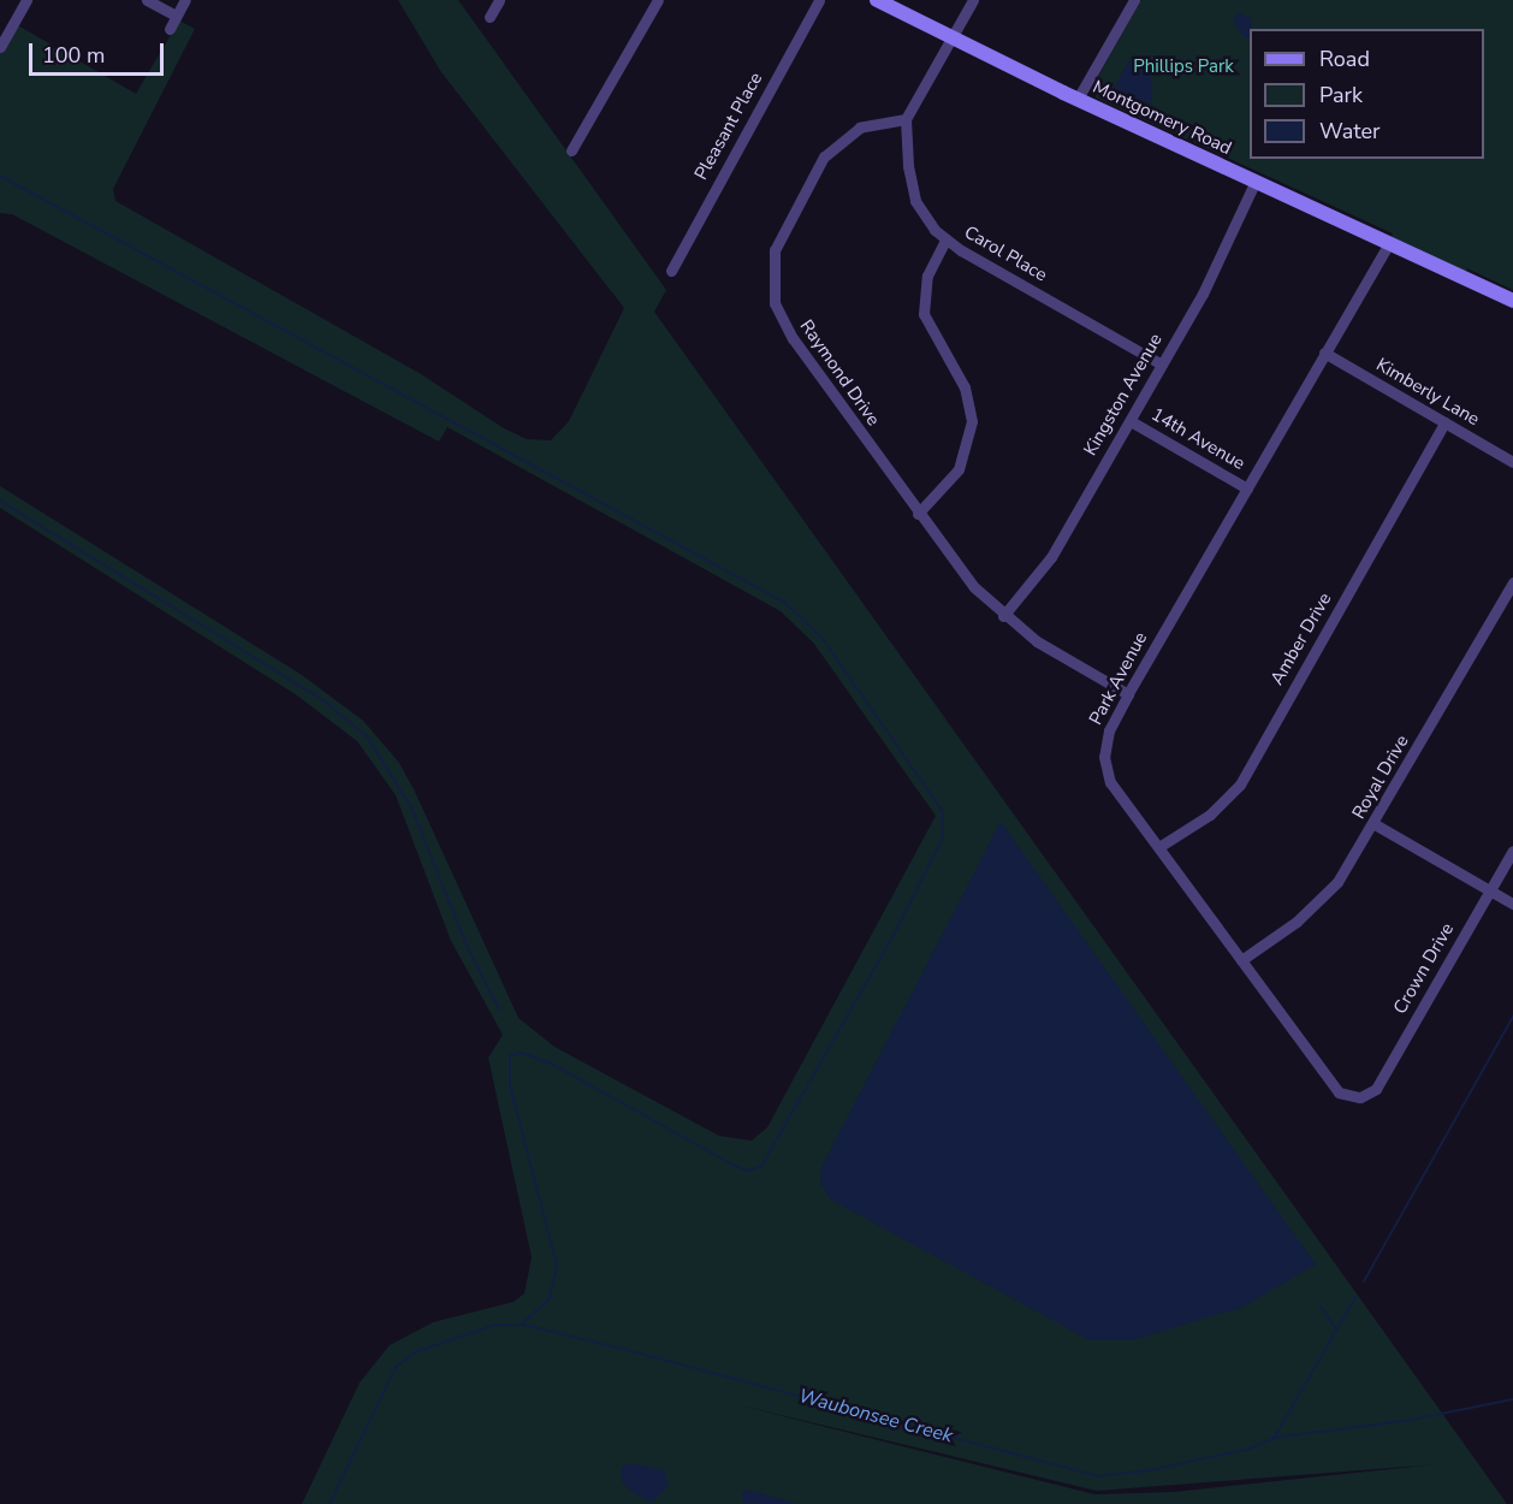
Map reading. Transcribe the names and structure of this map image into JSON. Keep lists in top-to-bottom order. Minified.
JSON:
{"streets":{"street":["Montgomery Road","Pleasant Place","Carol Place","Raymond Drive","Kimberly Lane","Kingston Avenue","14th Avenue","Amber Drive","Park Avenue","Royal Drive","Crown Drive"]},"crossings":[["Montgomery Road","Kingston Avenue"],["Montgomery Road","Park Avenue"],["Carol Place","Raymond Drive"],["Carol Place","Kingston Avenue"],["Raymond Drive","Kingston Avenue"],["Raymond Drive","Park Avenue"],["Kimberly Lane","Amber Drive"],["Kimberly Lane","Park Avenue"],["Kingston Avenue","14th Avenue"],["14th Avenue","Park Avenue"],["Amber Drive","Park Avenue"],["Park Avenue","Royal Drive"],["Park Avenue","Crown Drive"]],"water":["Waubonsee Creek"],"parks":["Phillips Park"],"legend":["Road","Park","Water"],"scale_bar":"100 m"}
